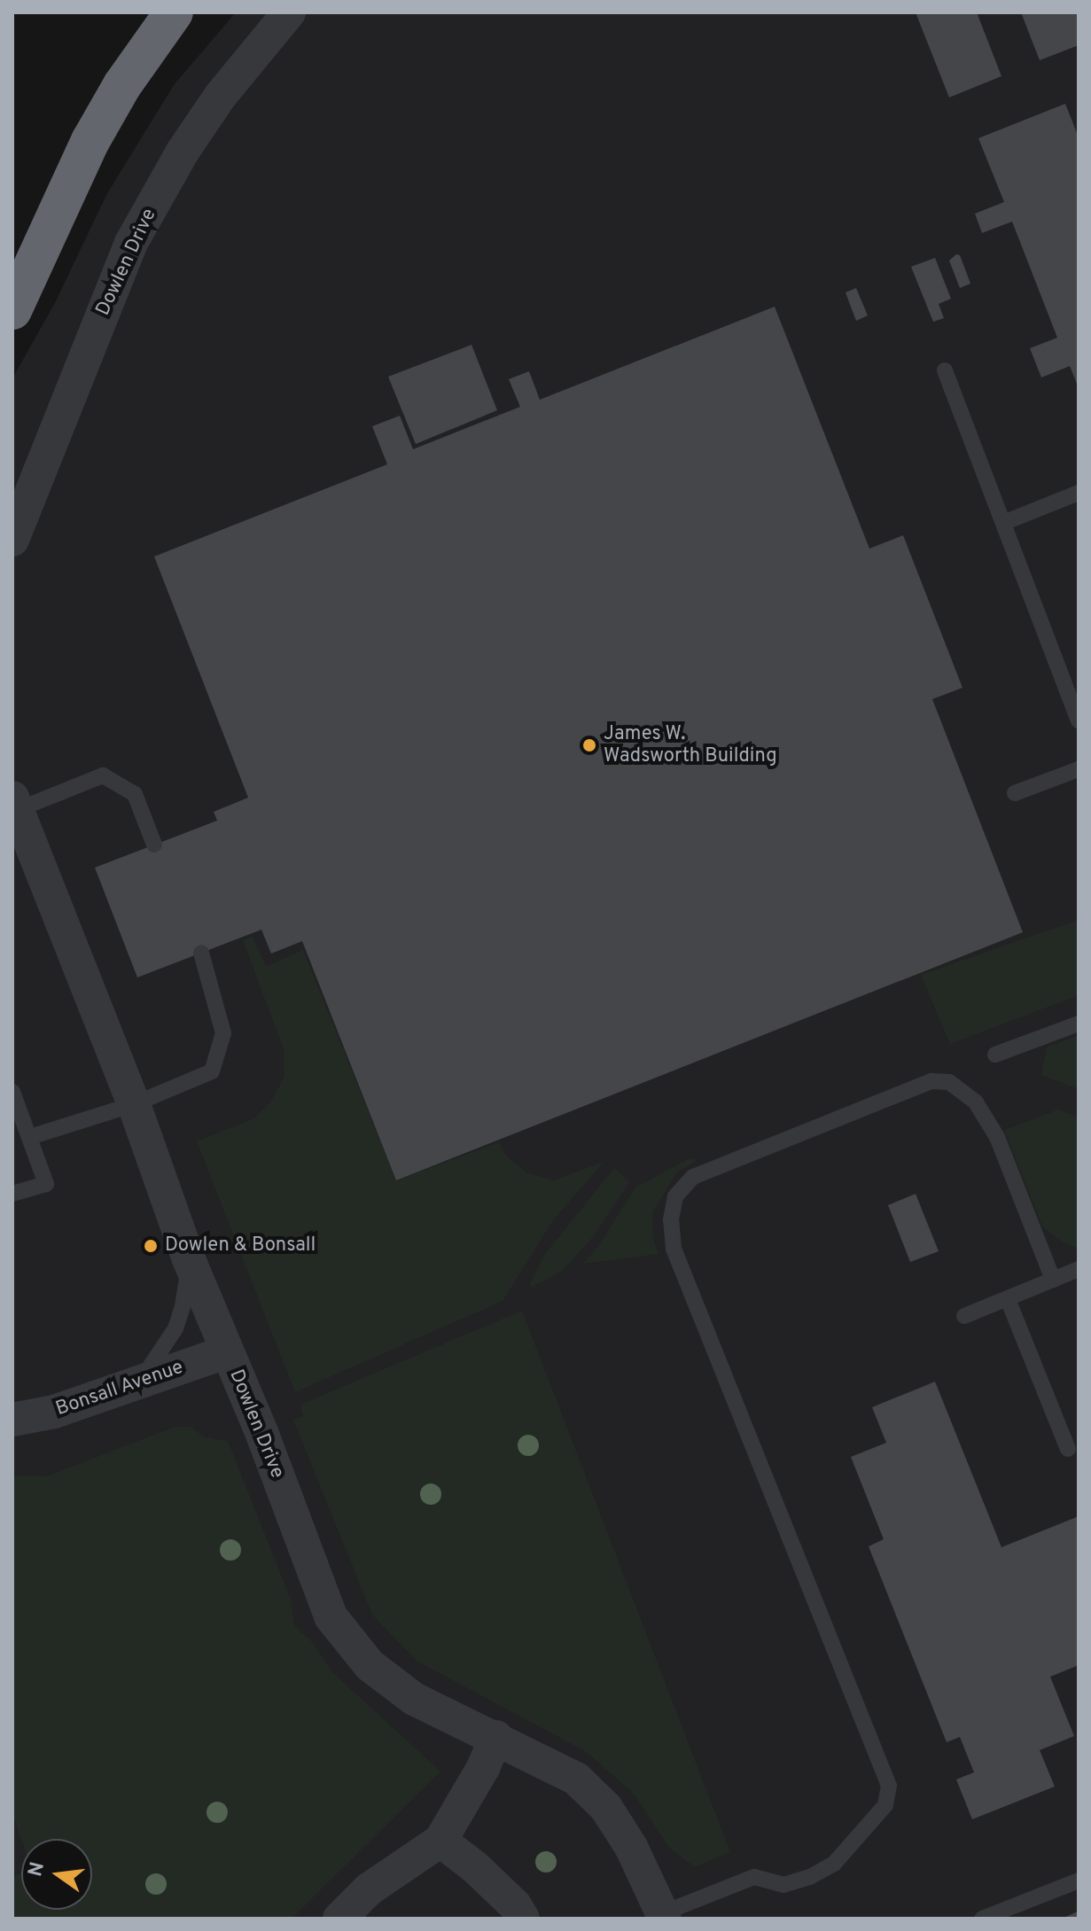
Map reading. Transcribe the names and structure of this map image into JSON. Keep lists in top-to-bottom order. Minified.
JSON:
{"streets":{"street":["Dowlen Drive","Bonsall Avenue"]},"crossings":[["Dowlen Drive","Bonsall Avenue"]],"places":["James W. Wadsworth Building","Dowlen & Bonsall"],"north":"left"}
